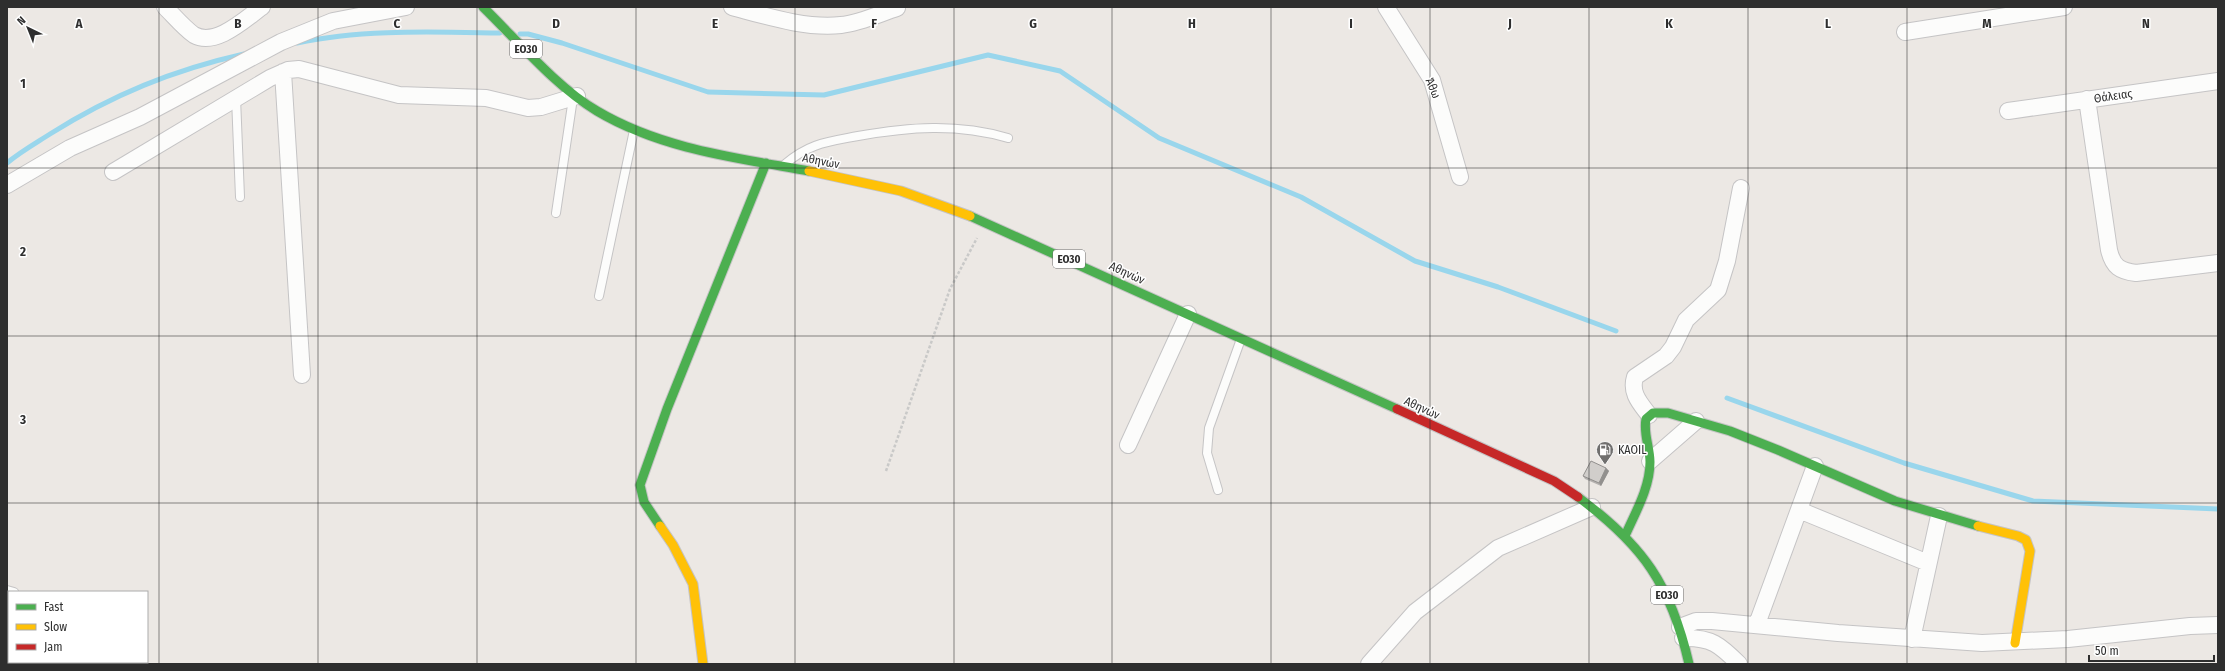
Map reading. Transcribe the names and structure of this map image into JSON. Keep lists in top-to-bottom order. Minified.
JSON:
{"streets":{"main road":["ΕΟ30","Αθηνών"],"street":["Άθω","Θάλειας"]},"places":{"fuel station":["KAOIL"]},"legend":["Fast","Slow","Jam"],"scale_bar":"50 m","north":"top left","grid":{"columns":["A","B","C","D","E","F","G","H","I","J","K","L","M","N"],"rows":["1","2","3"]}}
